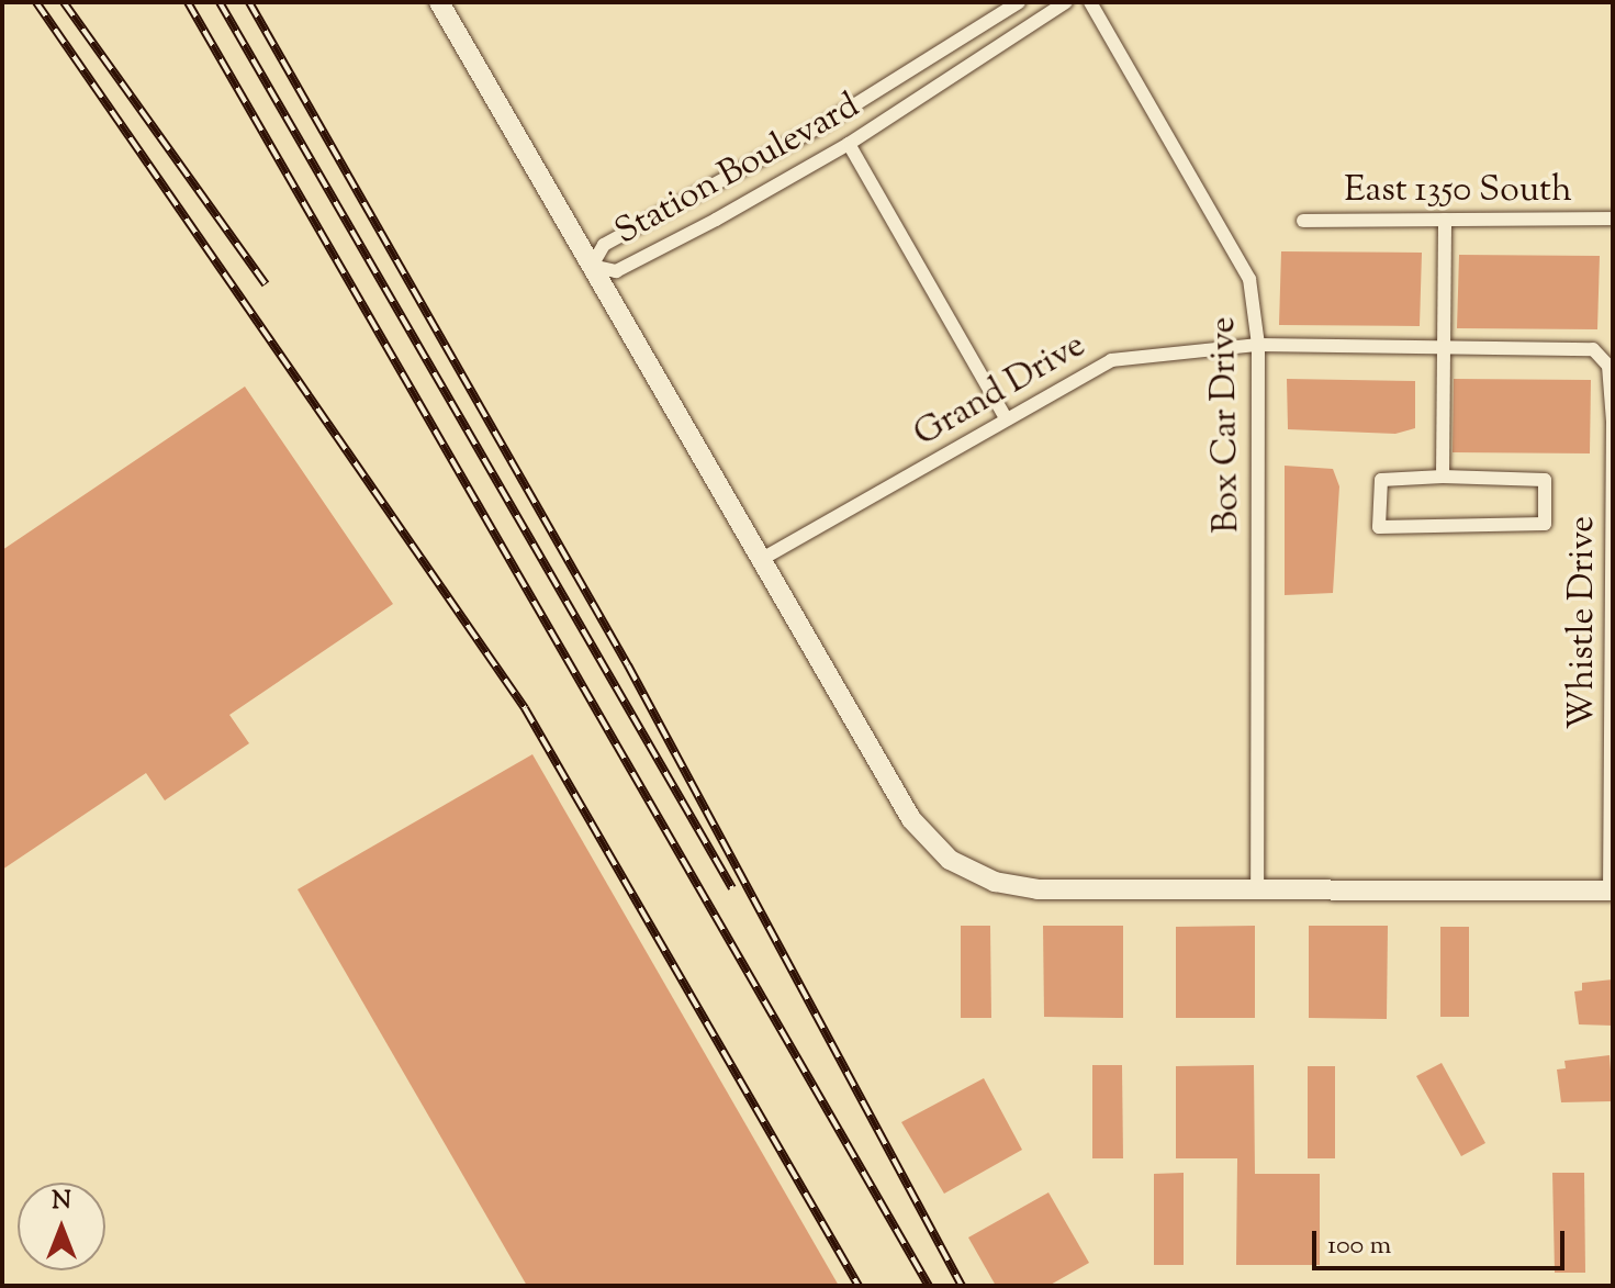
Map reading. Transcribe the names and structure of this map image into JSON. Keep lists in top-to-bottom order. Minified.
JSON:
{"streets":{"street":["Station Boulevard","East 1350 South","Grand Drive","Box Car Drive","Whistle Drive"]},"crossings":[["Grand Drive","Box Car Drive"],["Grand Drive","Whistle Drive"]],"scale_bar":"100 m","north":"top"}
